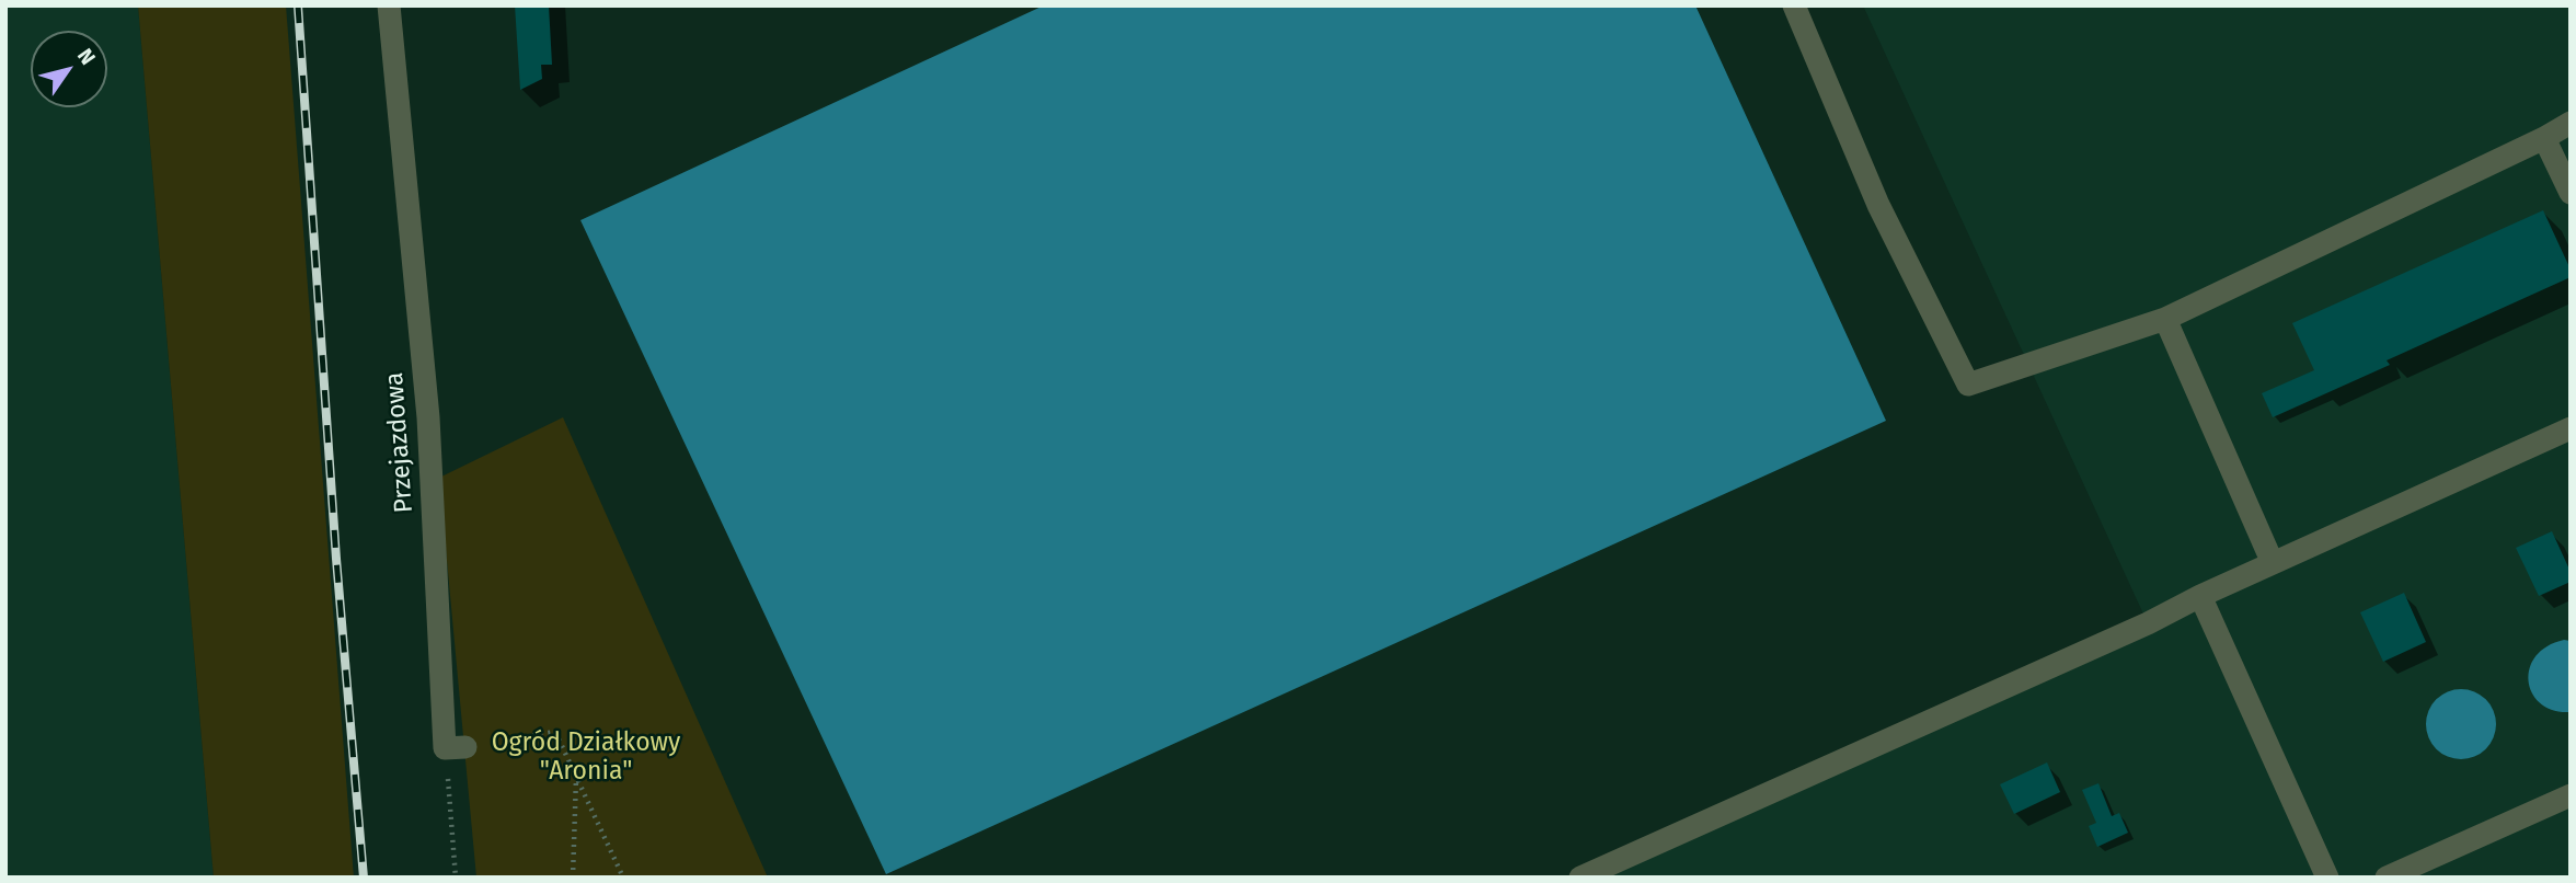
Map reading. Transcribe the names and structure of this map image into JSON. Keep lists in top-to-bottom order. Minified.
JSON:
{"streets":{"lane":["Przejazdowa"]},"parks":["Ogród Działkowy \"Aronia\""],"north":"top right"}
